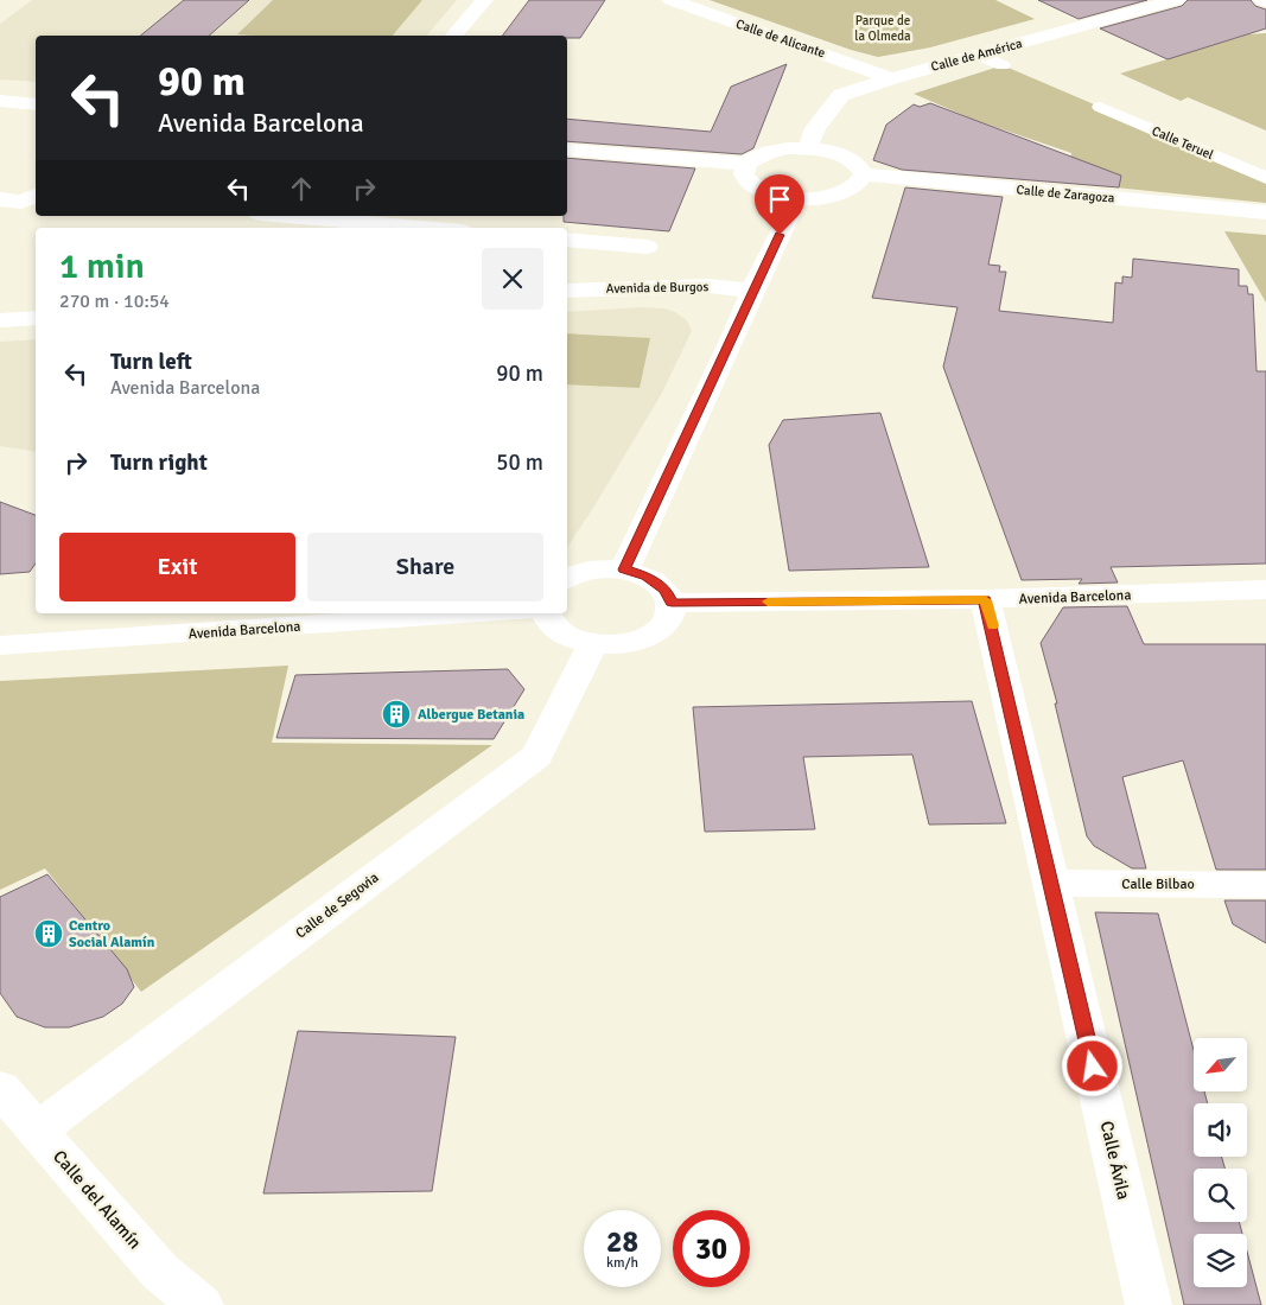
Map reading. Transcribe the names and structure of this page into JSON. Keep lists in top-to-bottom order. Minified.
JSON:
{"streets":{"street":["Calle de Alicante","Calle de América","Calle Teruel","Calle de Zaragoza","Avenida de Burgos","Avenida Barcelona","Calle Bilbao","Calle de Segovia","Calle Ávila","Calle del Alamín"]},"crossings":[["Calle de Alicante","Calle de América"],["Avenida Barcelona","Calle Ávila"],["Calle Bilbao","Calle Ávila"],["Calle de Segovia","Calle del Alamín"]],"parks":["Parque de la Olmeda"],"places":{"building":["Albergue Betania","Centro Social Alamín"]},"north":"bottom left","page":{"turn":["90 m","Avenida Barcelona"],"heading":["1 min","270 m · 10:54"],"list":[{"name":"Turn left","note":"Avenida Barcelona","value":"90 m"},{"name":"Turn right","value":"50 m"}],"buttons":["Exit","Share"],"speed":"28 km/h","limit":"30"}}
